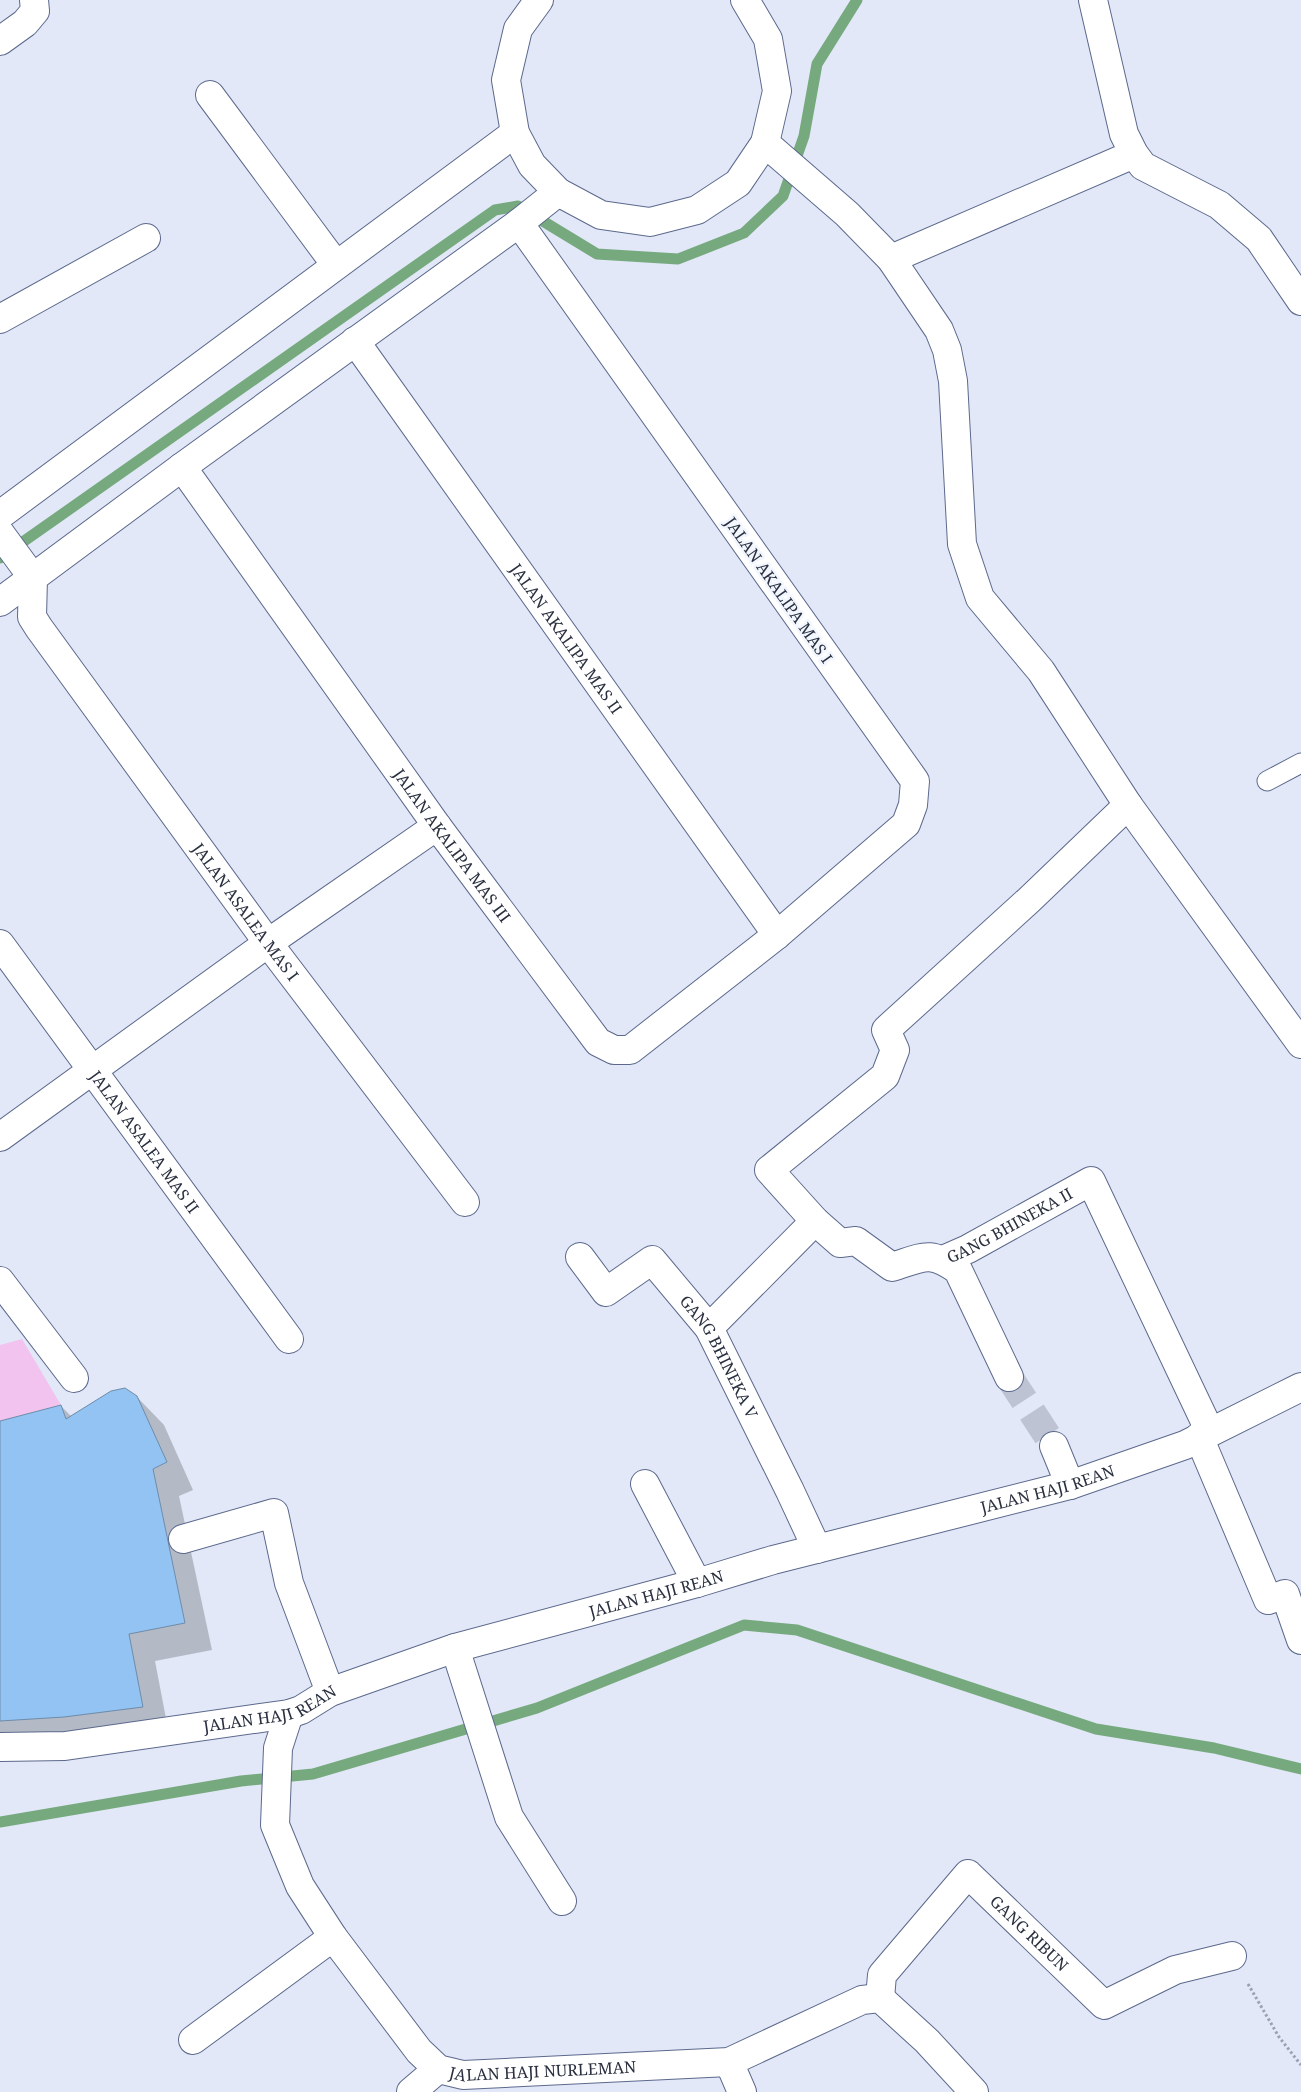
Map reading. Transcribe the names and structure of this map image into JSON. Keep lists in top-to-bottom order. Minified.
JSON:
{"streets":{"street":["JALAN AKALIPA MAS I","JALAN AKALIPA MAS II","JALAN AKALIPA MAS III","JALAN ASALEA MAS I","JALAN ASALEA MAS II","GANG BHINEKA II","GANG BHINEKA V","JALAN HAJI REAN","GANG RIBUN","JALAN HAJI NURLEMAN"]},"crossings":[["JALAN AKALIPA MAS I","JALAN AKALIPA MAS II"],["JALAN AKALIPA MAS I","JALAN AKALIPA MAS III"],["JALAN AKALIPA MAS II","JALAN AKALIPA MAS III"],["GANG BHINEKA II","JALAN HAJI REAN"],["GANG BHINEKA V","JALAN HAJI REAN"],["JALAN HAJI REAN","JALAN HAJI NURLEMAN"],["GANG RIBUN","JALAN HAJI NURLEMAN"]]}
